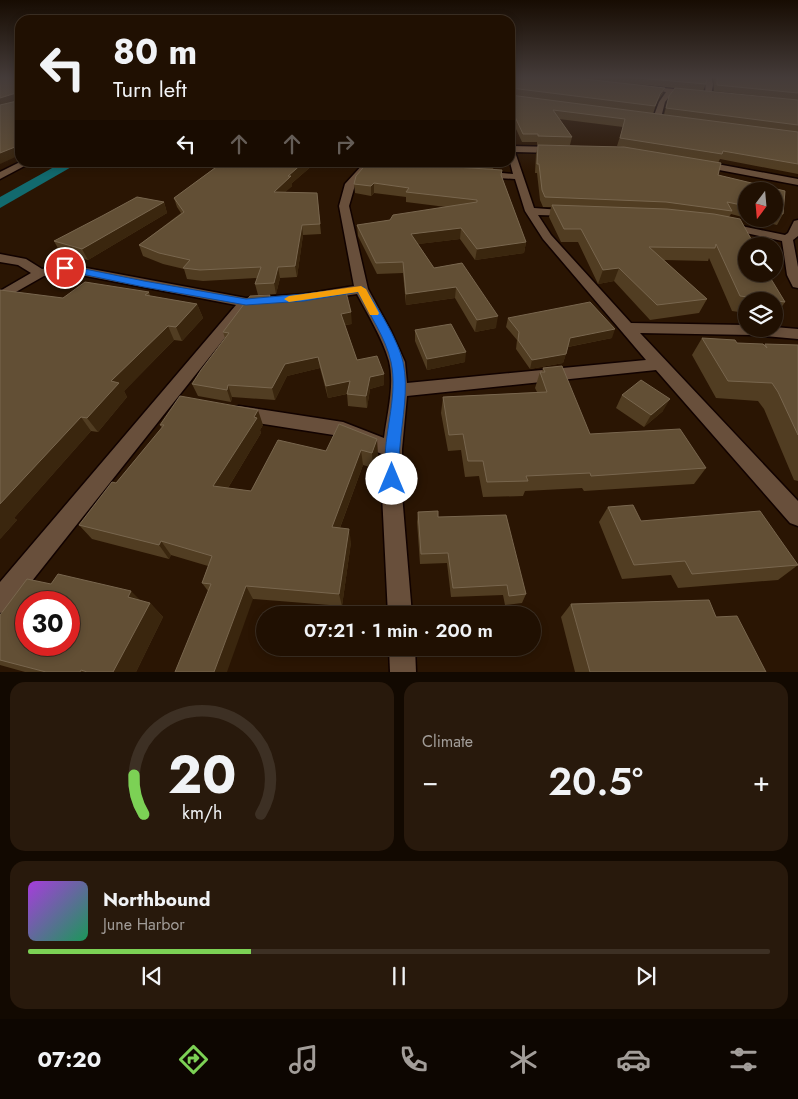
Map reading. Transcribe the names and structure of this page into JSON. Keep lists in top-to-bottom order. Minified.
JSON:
{"north":"bottom","page":{"turn":["80 m","Turn left"],"limit":"30","trip":"07:21 · 1 min · 200 m","tile":"Climate","heat":["−","20.5°","+"],"song":["Northbound","June Harbor"],"tabs":"07:20","gauge":["20","km/h"]}}
